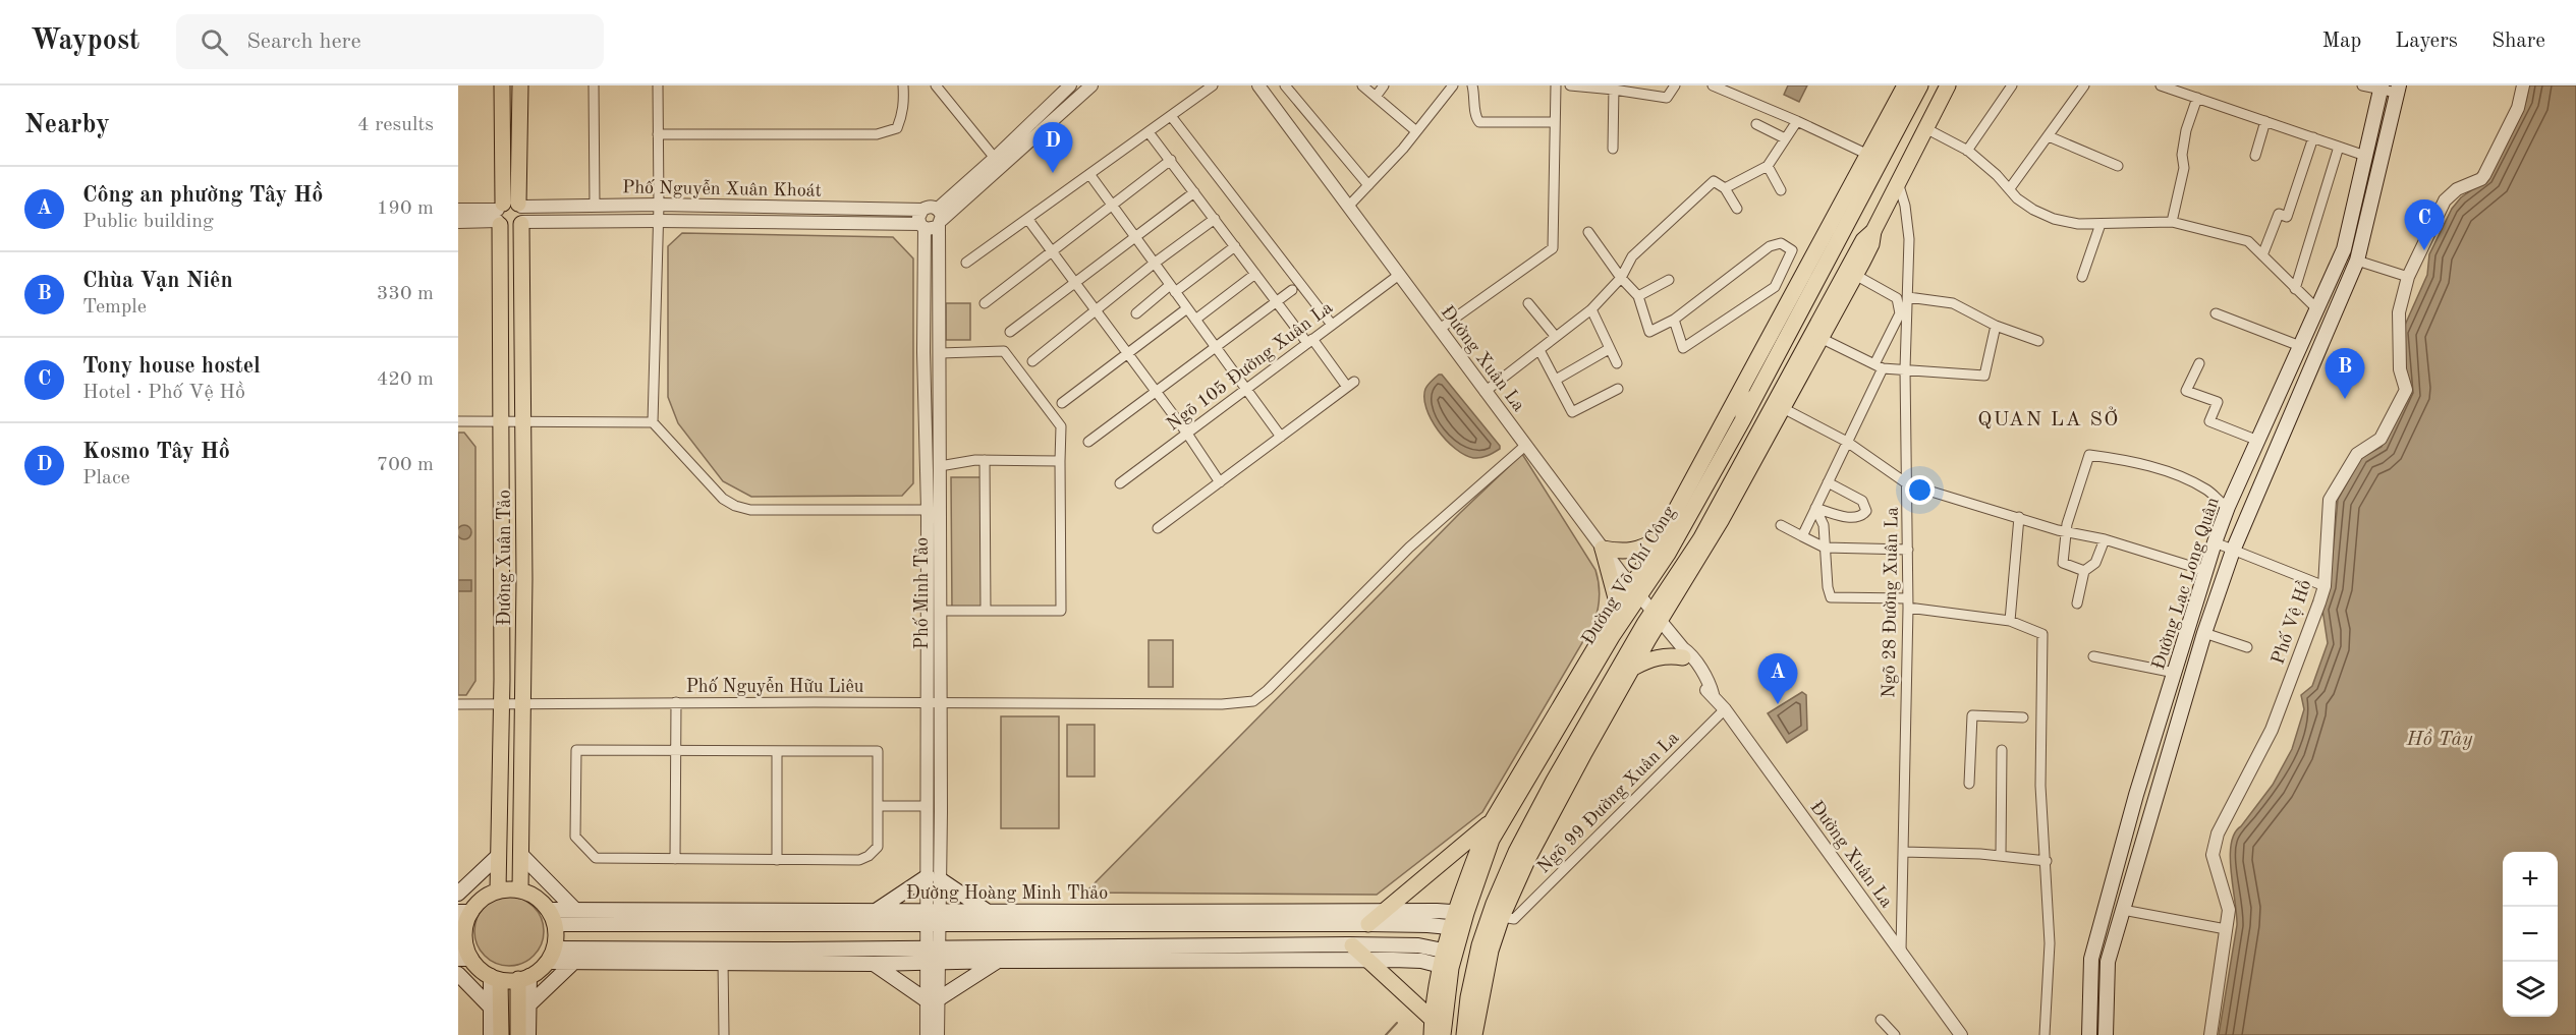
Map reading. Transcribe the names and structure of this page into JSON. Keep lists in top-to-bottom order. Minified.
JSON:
{"streets":{"main road":["Đường Xuân Tảo","Đường Võ Chí Công","Đường Lạc Long Quân","Đường Hoàng Minh Thảo"],"street":["Phố Nguyễn Xuân Khoát","Đường Xuân La","Ngõ 105 Đường Xuân La","Phố Minh Tảo","Ngõ 28 Đường Xuân La","Phố Vệ Hồ","Phố Nguyễn Hữu Liêu","Ngõ 99 Đường Xuân La"]},"crossings":[["Phố Nguyễn Xuân Khoát","Đường Xuân Tảo"],["Phố Nguyễn Xuân Khoát","Phố Minh Tảo"],["Đường Xuân La","Ngõ 105 Đường Xuân La"],["Đường Xuân La","Đường Võ Chí Công"],["Đường Xuân La","Ngõ 28 Đường Xuân La"],["Đường Xuân La","Phố Nguyễn Hữu Liêu"],["Đường Xuân La","Ngõ 99 Đường Xuân La"],["Đường Xuân Tảo","Phố Nguyễn Hữu Liêu"],["Đường Xuân Tảo","Đường Hoàng Minh Thảo"],["Đường Võ Chí Công","Đường Hoàng Minh Thảo"],["Phố Minh Tảo","Phố Nguyễn Hữu Liêu"],["Phố Minh Tảo","Đường Hoàng Minh Thảo"]],"districts":["QUAN LA SỞ"],"water":["Hồ Tây"],"page":{"header":"Waypost","search":"Search here","nav":["Map","Layers","Share"],"heading":["Nearby","4 results"],"pins":["D","C","B","A"],"list":[{"mark":"A","name":"Công an phường Tây Hồ","note":"Public building","value":"190 m"},{"mark":"B","name":"Chùa Vạn Niên","note":"Temple","value":"330 m"},{"mark":"C","name":"Tony house hostel","note":"Hotel · Phố Vệ Hồ","value":"420 m"},{"mark":"D","name":"Kosmo Tây Hồ","note":"Place","value":"700 m"}],"map_buttons":["+","−"]}}
